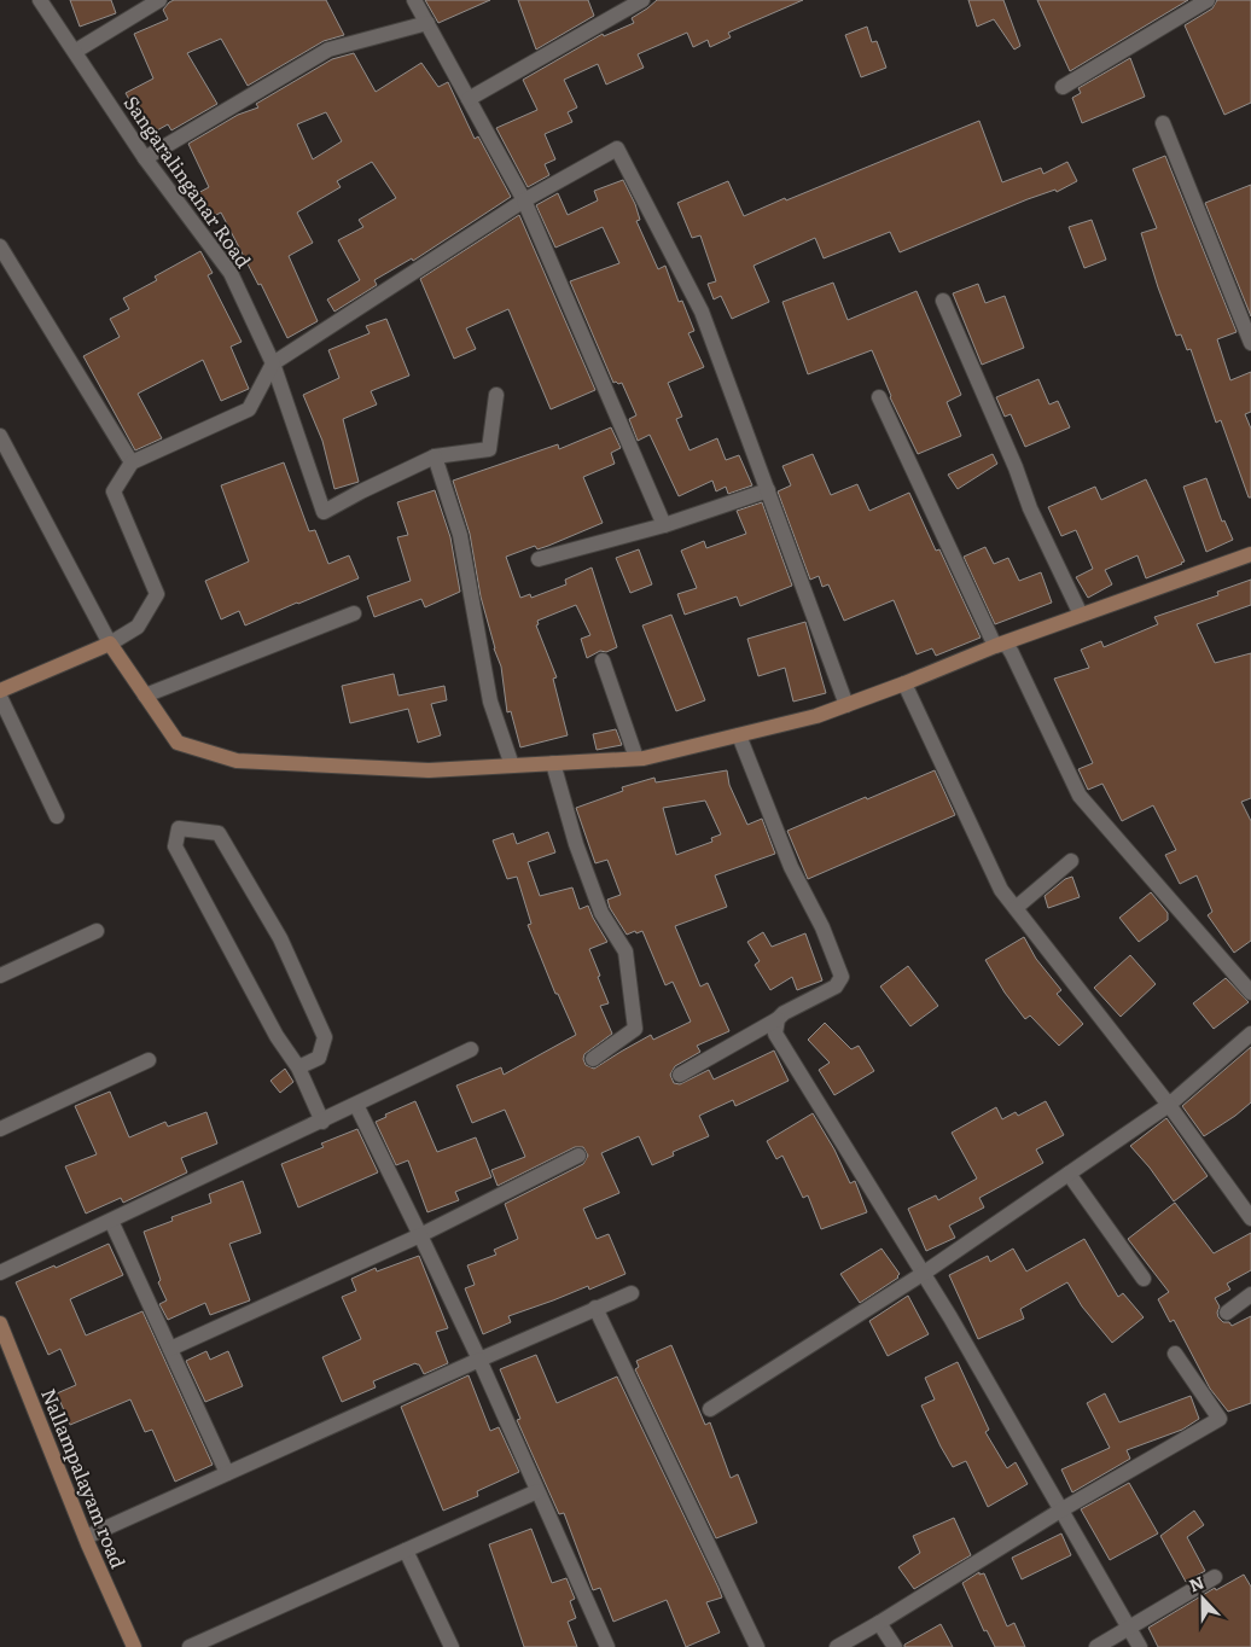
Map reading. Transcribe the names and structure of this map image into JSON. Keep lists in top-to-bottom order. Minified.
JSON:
{"streets":{"street":["Sangaralinganar Road","Nallampalayam road"]},"north":"top"}
